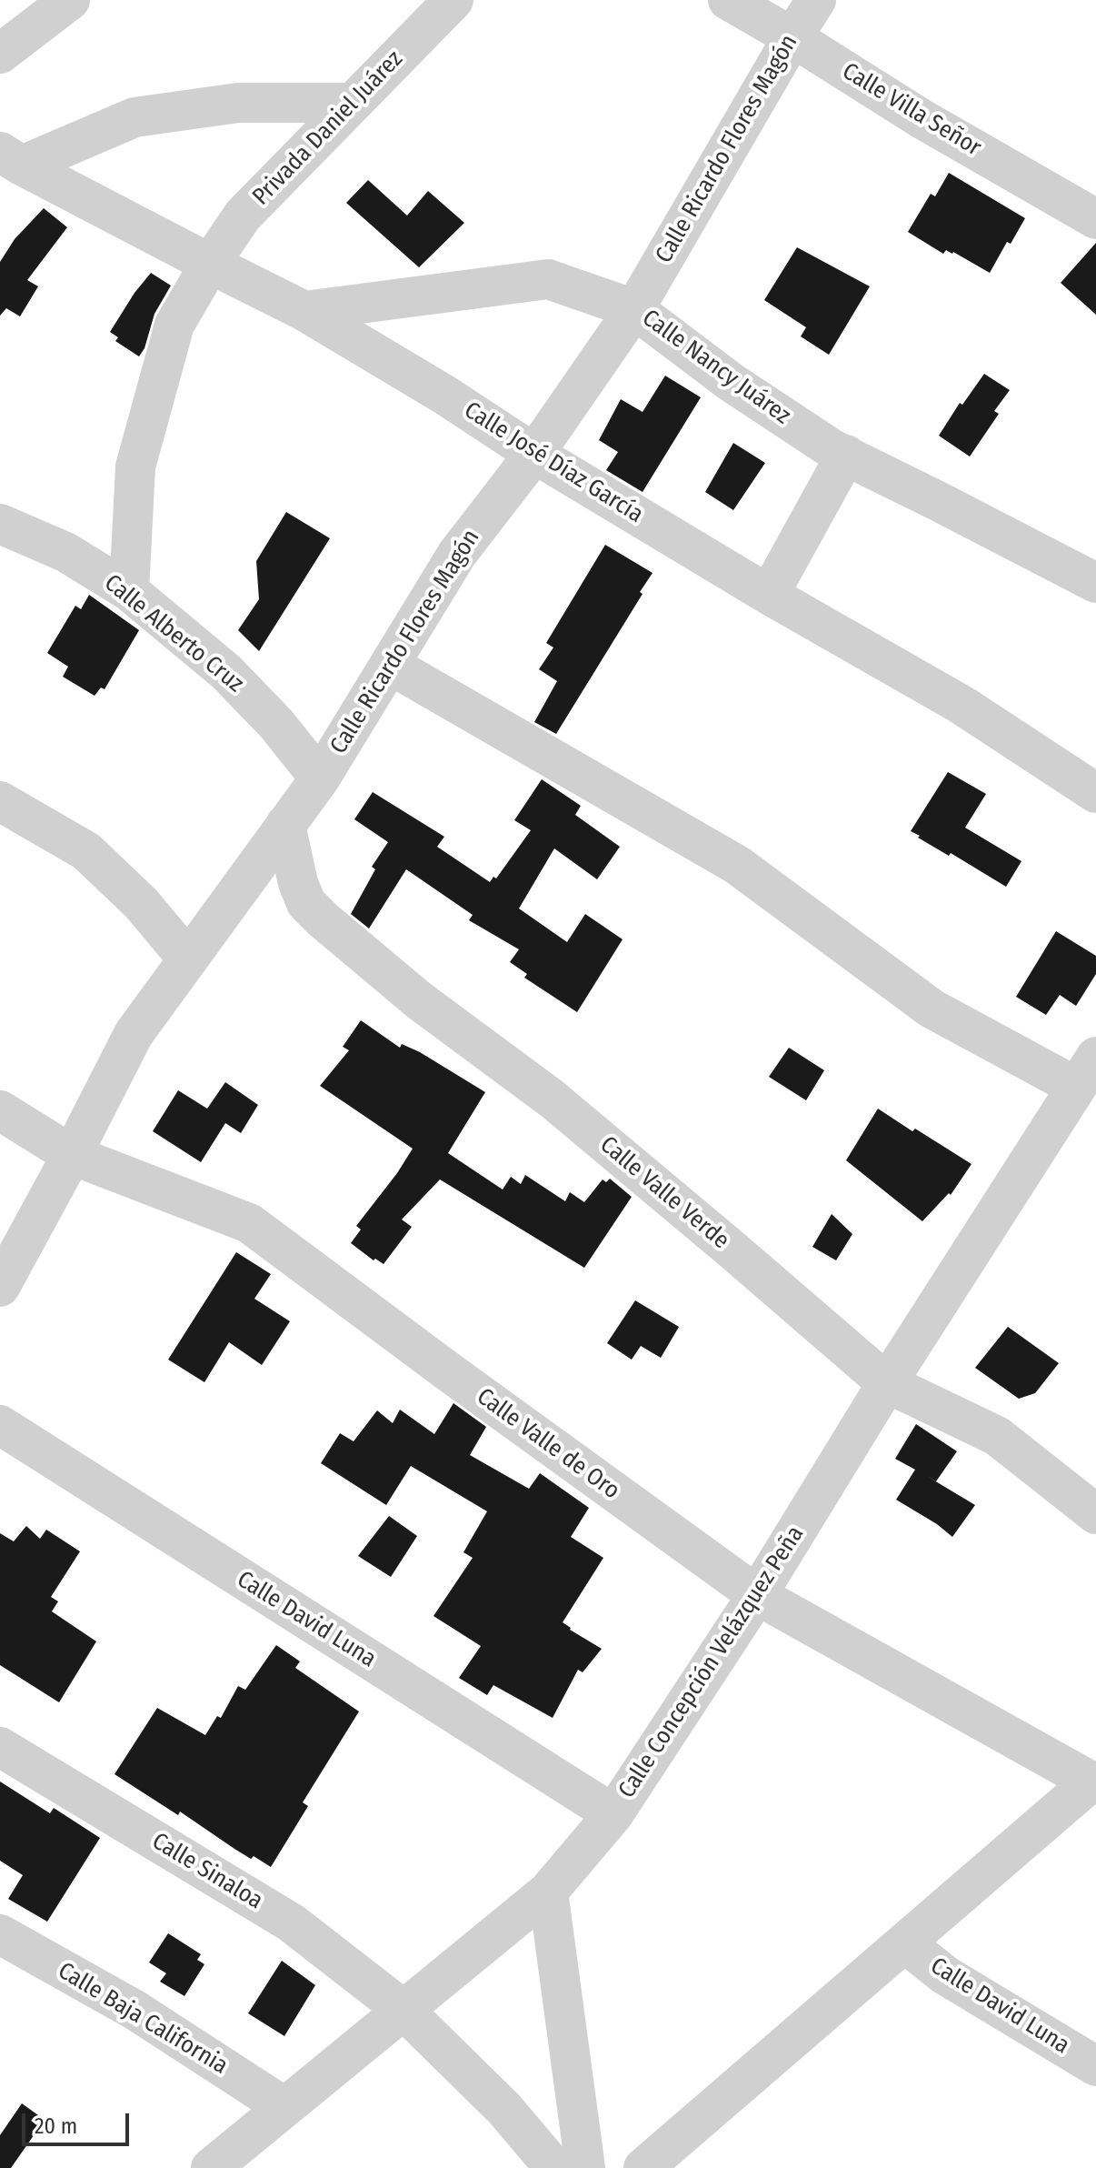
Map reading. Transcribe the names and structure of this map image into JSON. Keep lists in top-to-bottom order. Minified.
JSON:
{"streets":{"street":["Calle Villa Señor","Privada Daniel Juárez","Calle Ricardo Flores Magón","Calle Nancy Juárez","Calle José Díaz García","Calle Alberto Cruz","Calle Valle Verde","Calle Valle de Oro","Calle David Luna","Calle Concepción Velázquez Peña","Calle Sinaloa","Calle Baja California"]},"crossings":[["Calle Villa Señor","Calle Ricardo Flores Magón"],["Privada Daniel Juárez","Calle José Díaz García"],["Privada Daniel Juárez","Calle Alberto Cruz"],["Calle Ricardo Flores Magón","Calle Nancy Juárez"],["Calle Ricardo Flores Magón","Calle José Díaz García"],["Calle Ricardo Flores Magón","Calle Alberto Cruz"],["Calle Ricardo Flores Magón","Calle Valle Verde"],["Calle Ricardo Flores Magón","Calle Valle de Oro"],["Calle Nancy Juárez","Calle José Díaz García"],["Calle Valle Verde","Calle Concepción Velázquez Peña"],["Calle Valle de Oro","Calle Concepción Velázquez Peña"],["Calle David Luna","Calle Concepción Velázquez Peña"],["Calle Concepción Velázquez Peña","Calle Sinaloa"],["Calle Concepción Velázquez Peña","Calle Baja California"]],"scale_bar":"20 m"}
